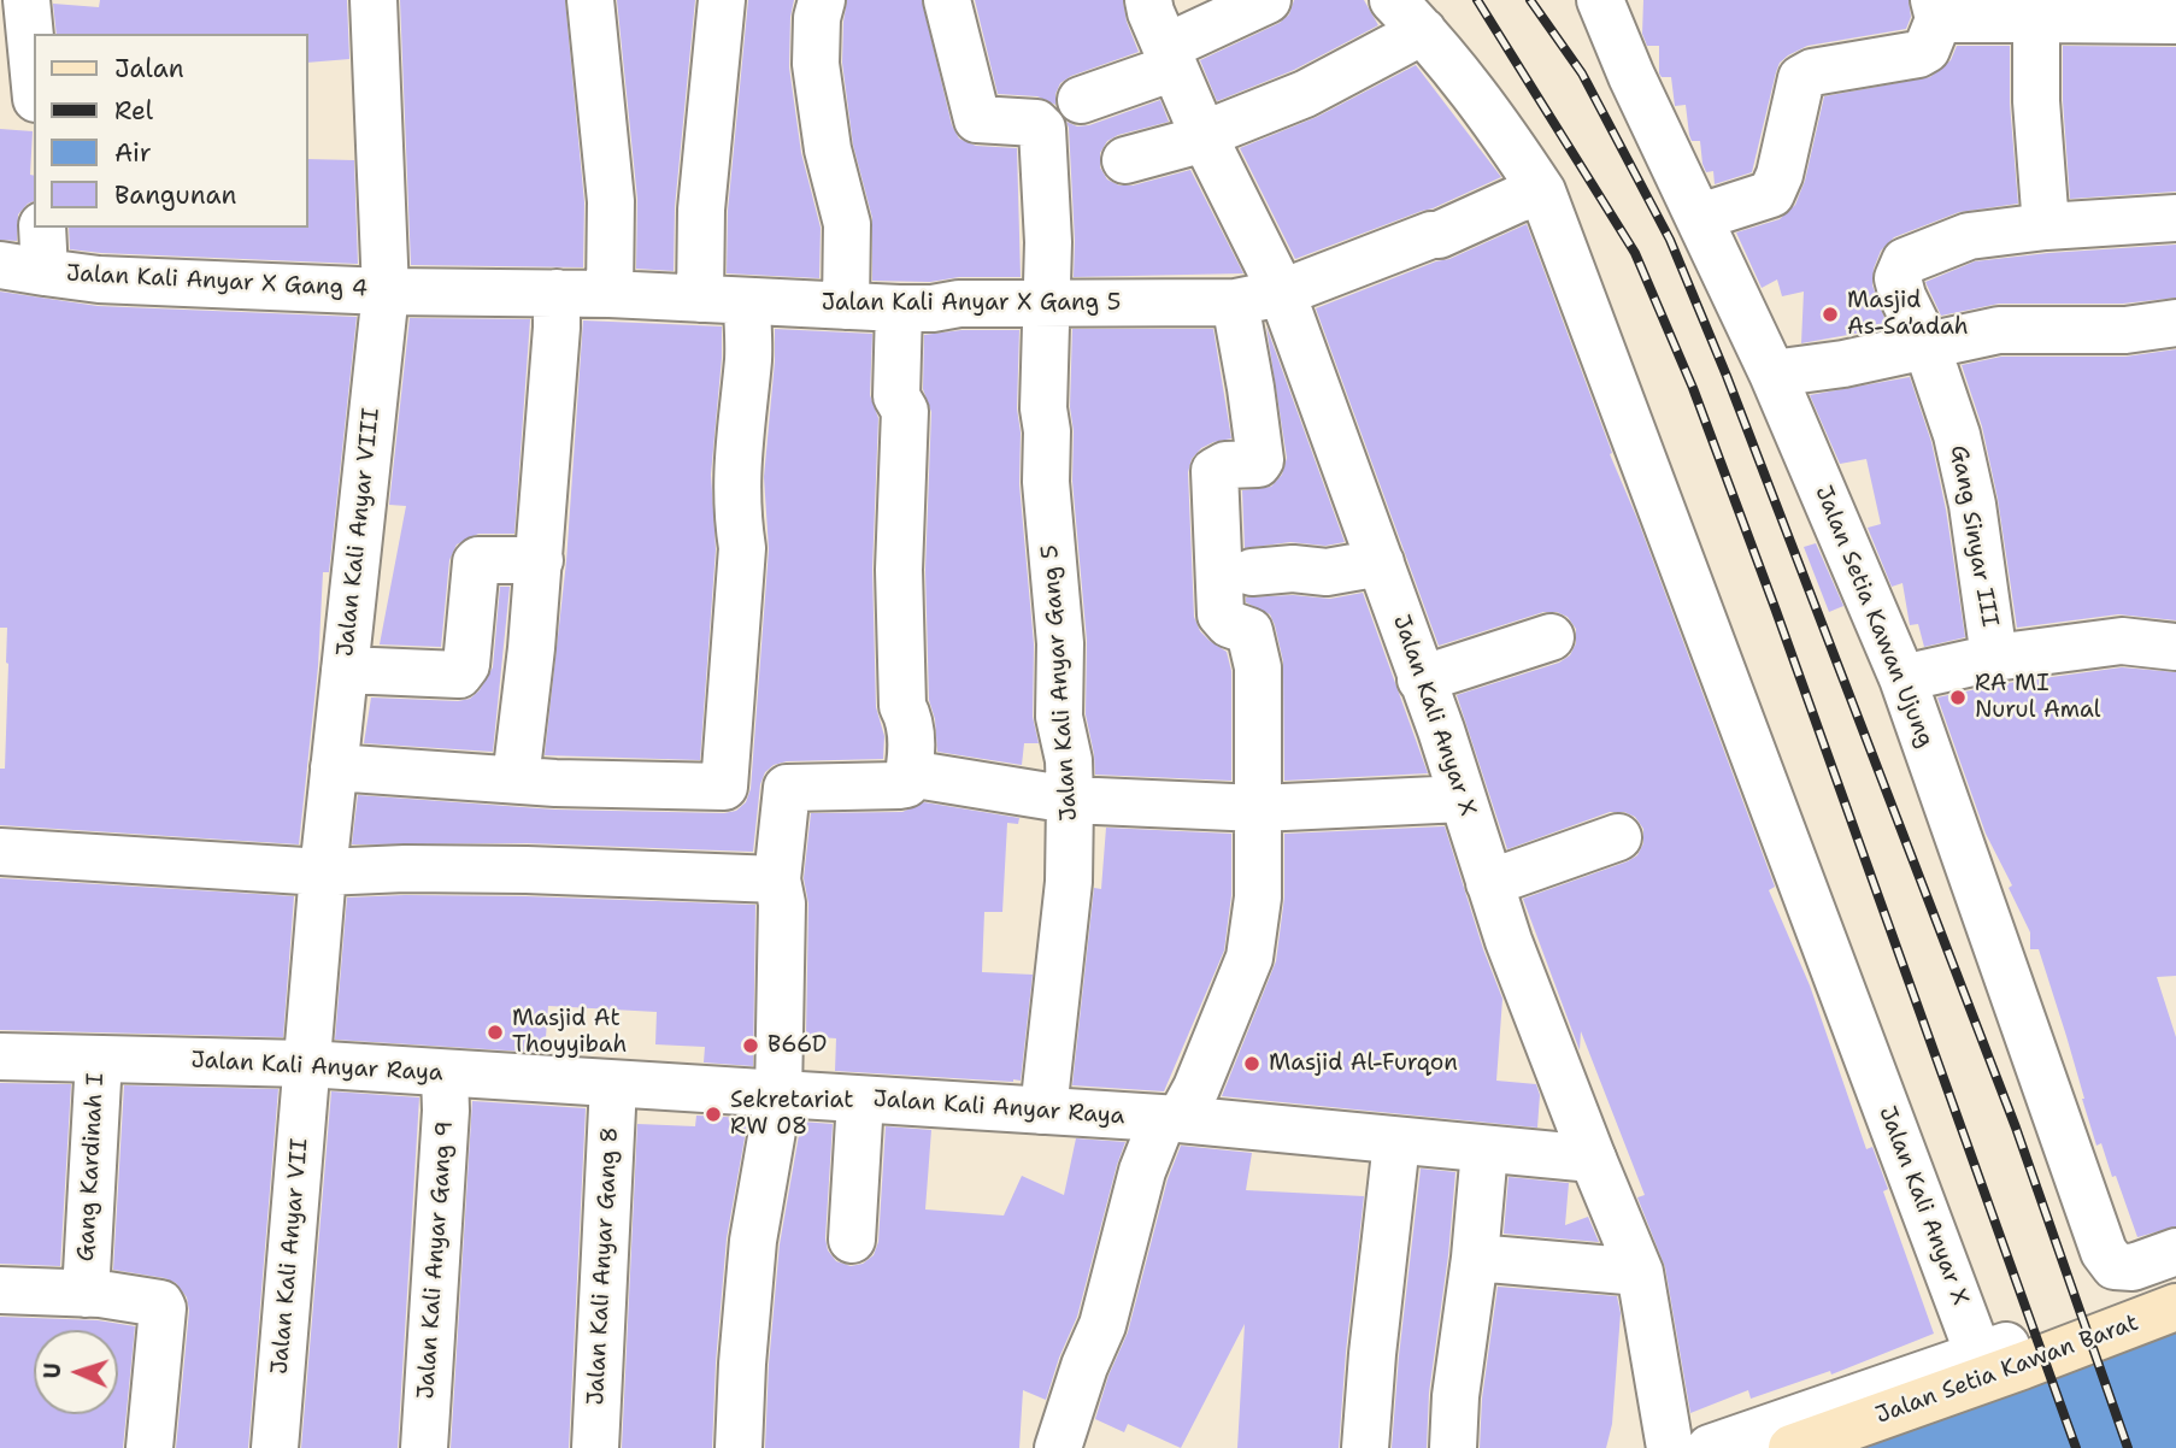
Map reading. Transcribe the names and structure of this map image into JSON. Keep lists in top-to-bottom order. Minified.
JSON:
{"streets":{"main road":["Jalan Setia Kawan Barat"],"street":["Jalan Kali Anyar X Gang 4","Jalan Kali Anyar X Gang 5","Jalan Kali Anyar VIII","Gang Sinyar III","Jalan Setia Kawan Ujung","Jalan Kali Anyar Gang 5","Jalan Kali Anyar X","Jalan Kali Anyar Raya","Gang Kardinah I","Jalan Kali Anyar VII","Jalan Kali Anyar Gang 9","Jalan Kali Anyar Gang 8"]},"crossings":[["Jalan Kali Anyar X Gang 4","Jalan Kali Anyar X Gang 5"],["Jalan Kali Anyar X Gang 4","Jalan Kali Anyar VIII"],["Jalan Kali Anyar X Gang 5","Jalan Kali Anyar VIII"],["Jalan Kali Anyar X Gang 5","Jalan Kali Anyar Gang 5"],["Jalan Kali Anyar X Gang 5","Jalan Kali Anyar X"],["Jalan Kali Anyar VIII","Jalan Kali Anyar Raya"],["Jalan Kali Anyar VIII","Jalan Kali Anyar VII"],["Jalan Kali Anyar Gang 5","Jalan Kali Anyar Raya"],["Jalan Kali Anyar X","Jalan Kali Anyar Raya"],["Jalan Kali Anyar X","Jalan Setia Kawan Barat"],["Jalan Kali Anyar Raya","Gang Kardinah I"],["Jalan Kali Anyar Raya","Jalan Kali Anyar VII"],["Jalan Kali Anyar Raya","Jalan Kali Anyar Gang 9"],["Jalan Kali Anyar Raya","Jalan Kali Anyar Gang 8"]],"places":["Masjid As-Sa'adah","RA MI Nurul Amal","Masjid At Thoyyibah","B66D","Masjid Al-Furqon","Sekretariat RW 08"],"legend":["Jalan","Rel","Air","Bangunan"],"north":"left"}
